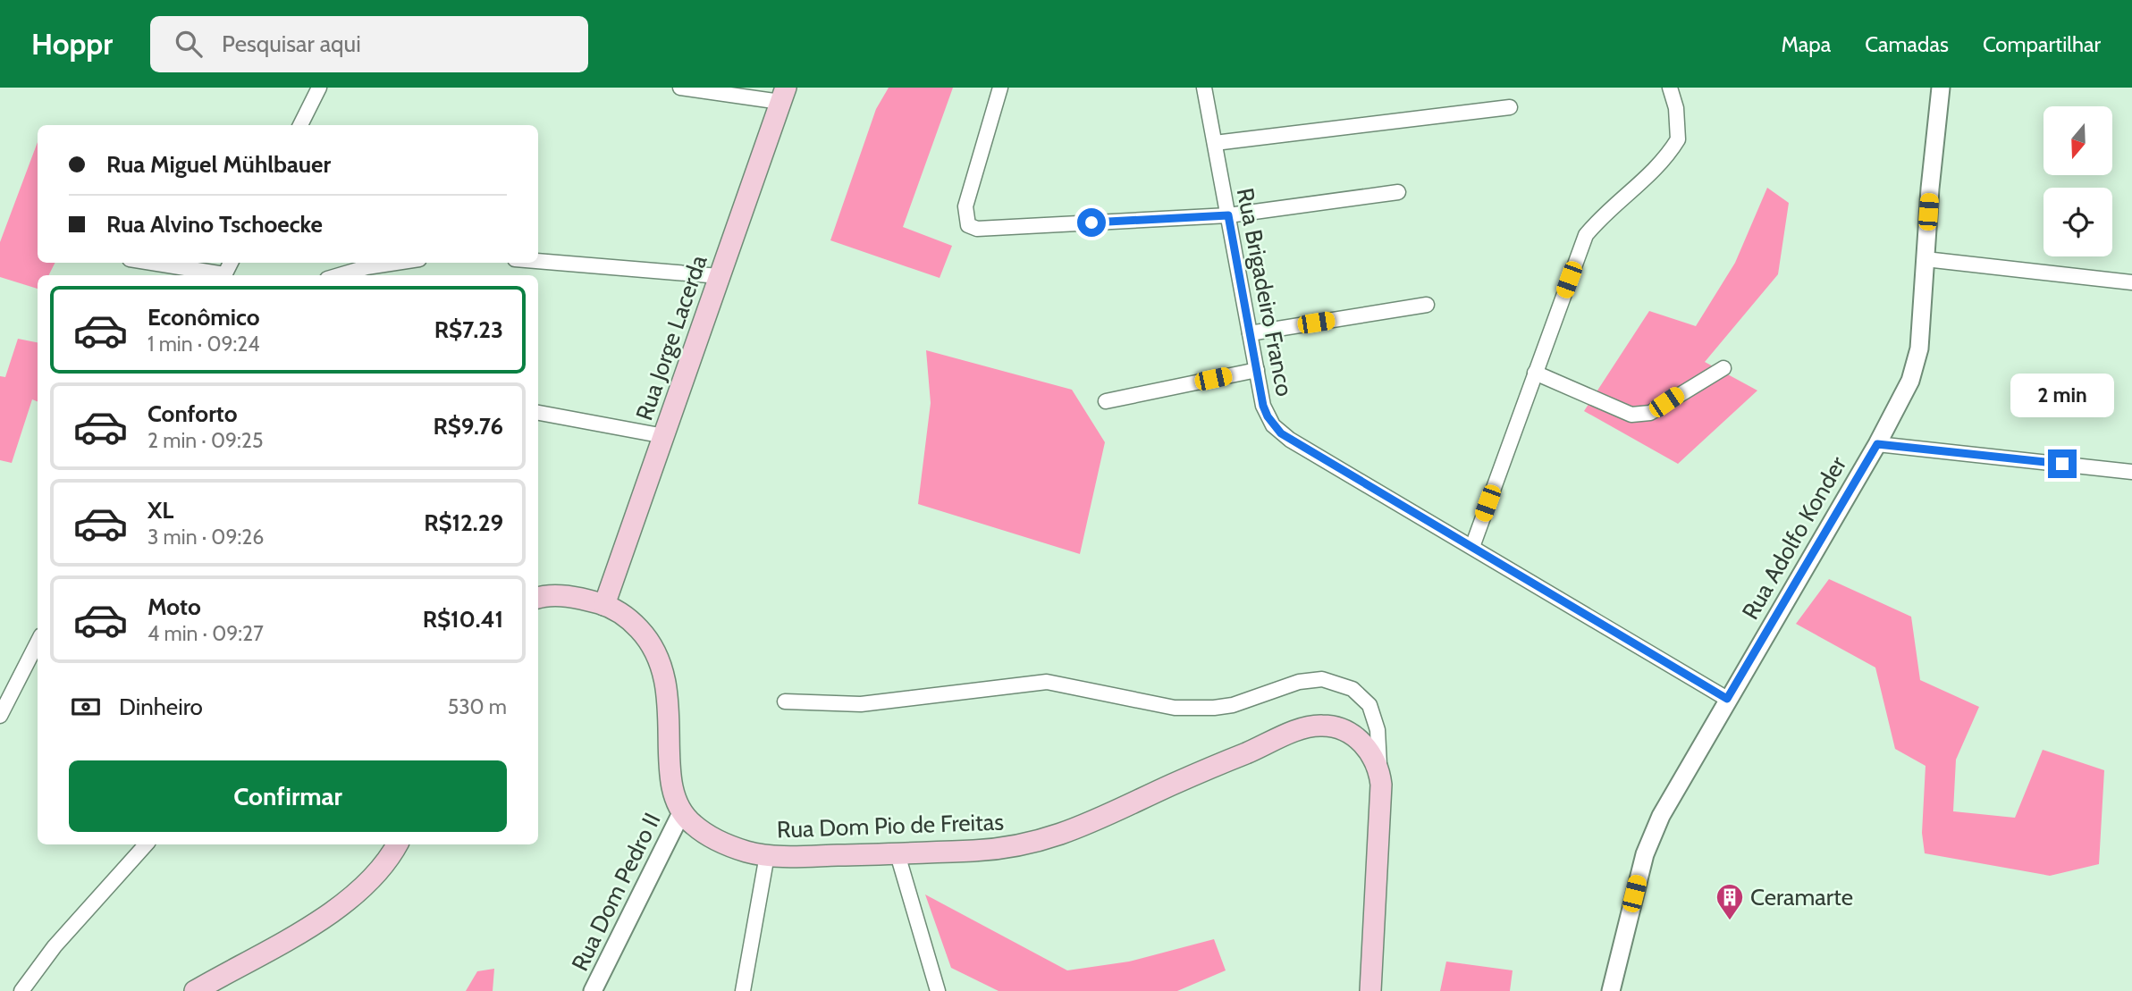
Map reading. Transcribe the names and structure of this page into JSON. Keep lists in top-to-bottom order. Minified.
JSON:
{"streets":{"main road":["Rua Jorge Lacerda","Rua Dom Pio de Freitas"],"street":["Rua Brigadeiro Franco","Rua Adolfo Konder","Rua Dom Pedro II"]},"crossings":[["Rua Brigadeiro Franco","Rua Adolfo Konder"],["Rua Dom Pio de Freitas","Rua Dom Pedro II"]],"places":{"building":["Ceramarte"]},"north":"bottom","page":{"header":"Hoppr","search":"Pesquisar aqui","nav":["Mapa","Camadas","Compartilhar"],"banner":["Rua Miguel Mühlbauer","Rua Alvino Tschoecke"],"list":[{"name":"Econômico","note":"1 min · 09:24","value":"R$7.23"},{"name":"Conforto","note":"2 min · 09:25","value":"R$9.76"},{"name":"XL","note":"3 min · 09:26","value":"R$12.29"},{"name":"Moto","note":"4 min · 09:27","value":"R$10.41"}],"bubble":"2 min","pay":["Dinheiro","530 m"],"buttons":"Confirmar"}}
